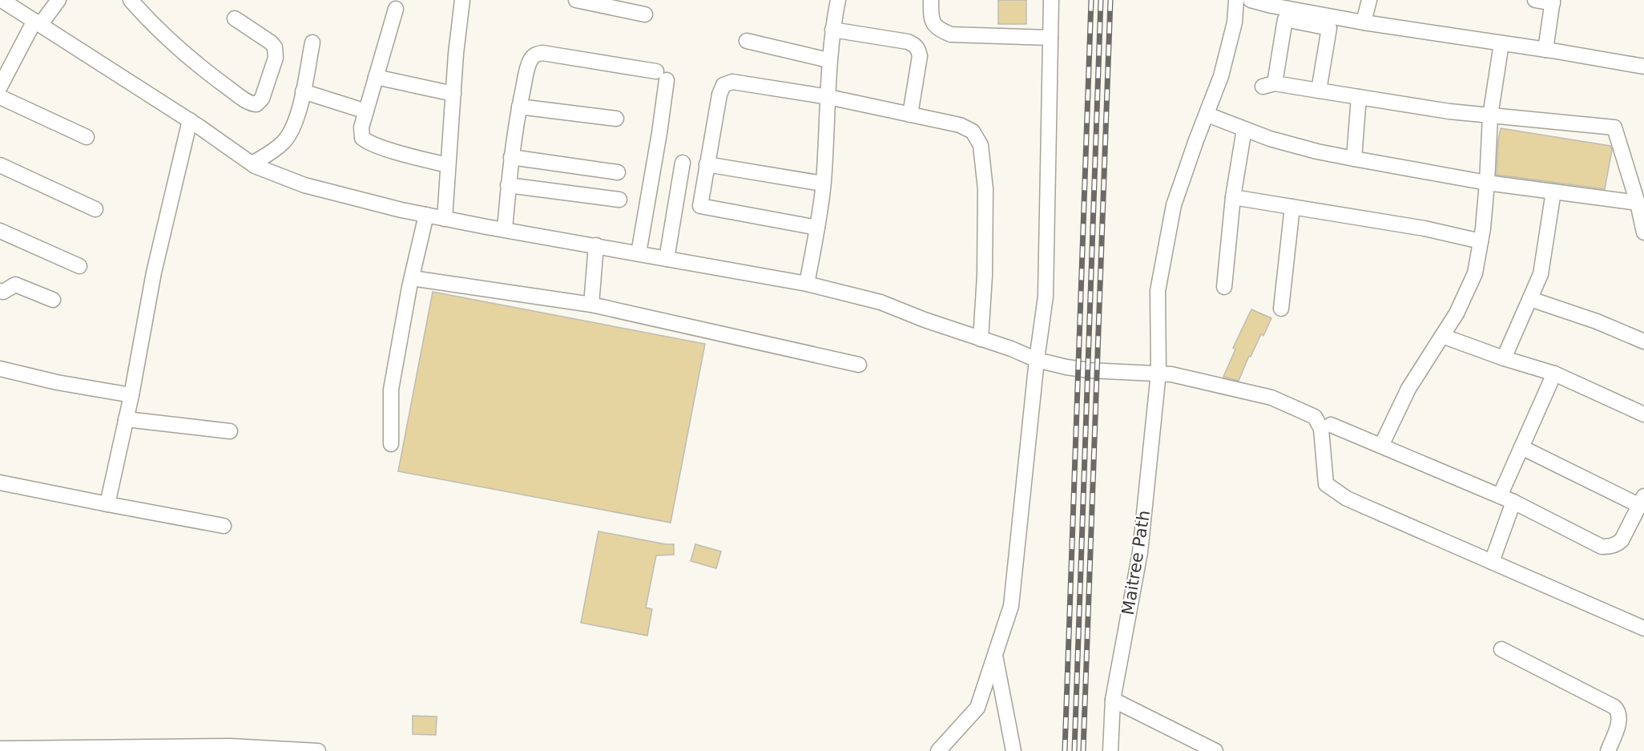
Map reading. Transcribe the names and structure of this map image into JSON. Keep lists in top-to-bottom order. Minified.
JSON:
{"streets":{"street":["Maitree Path"]}}
